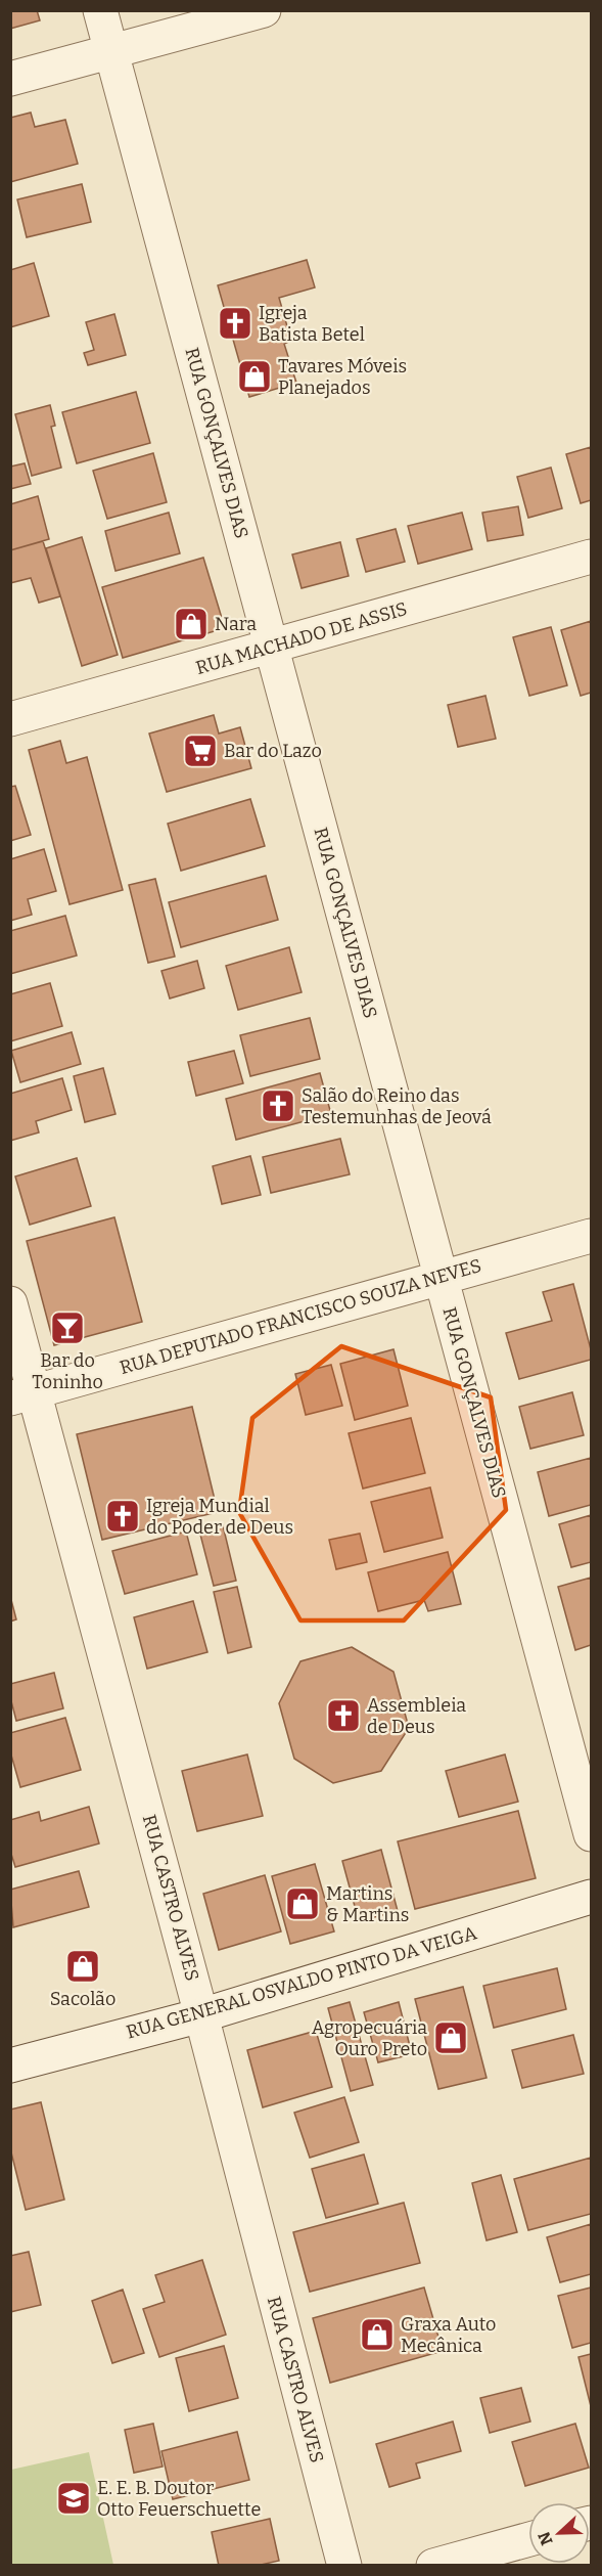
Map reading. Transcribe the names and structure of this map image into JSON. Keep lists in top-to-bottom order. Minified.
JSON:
{"streets":{"street":["RUA GONÇALVES DIAS","RUA MACHADO DE ASSIS","RUA DEPUTADO FRANCISCO SOUZA NEVES","RUA CASTRO ALVES","RUA GENERAL OSVALDO PINTO DA VEIGA"]},"crossings":[["RUA GONÇALVES DIAS","RUA MACHADO DE ASSIS"],["RUA GONÇALVES DIAS","RUA DEPUTADO FRANCISCO SOUZA NEVES"],["RUA DEPUTADO FRANCISCO SOUZA NEVES","RUA CASTRO ALVES"],["RUA CASTRO ALVES","RUA GENERAL OSVALDO PINTO DA VEIGA"]],"places":{"church":["Igreja Batista Betel","Salão do Reino das Testemunhas de Jeová","Igreja Mundial do Poder de Deus","Assembleia de Deus"],"shop":["Tavares Móveis Planejados","Nara","Martins & Martins","Sacolão","Agropecuária Ouro Preto","Graxa Auto Mecânica"],"supermarket":["Bar do Lazo"],"bar":["Bar do Toninho"],"school or university":["E. E. B. Doutor Otto Feuerschuette"]},"north":"left"}
